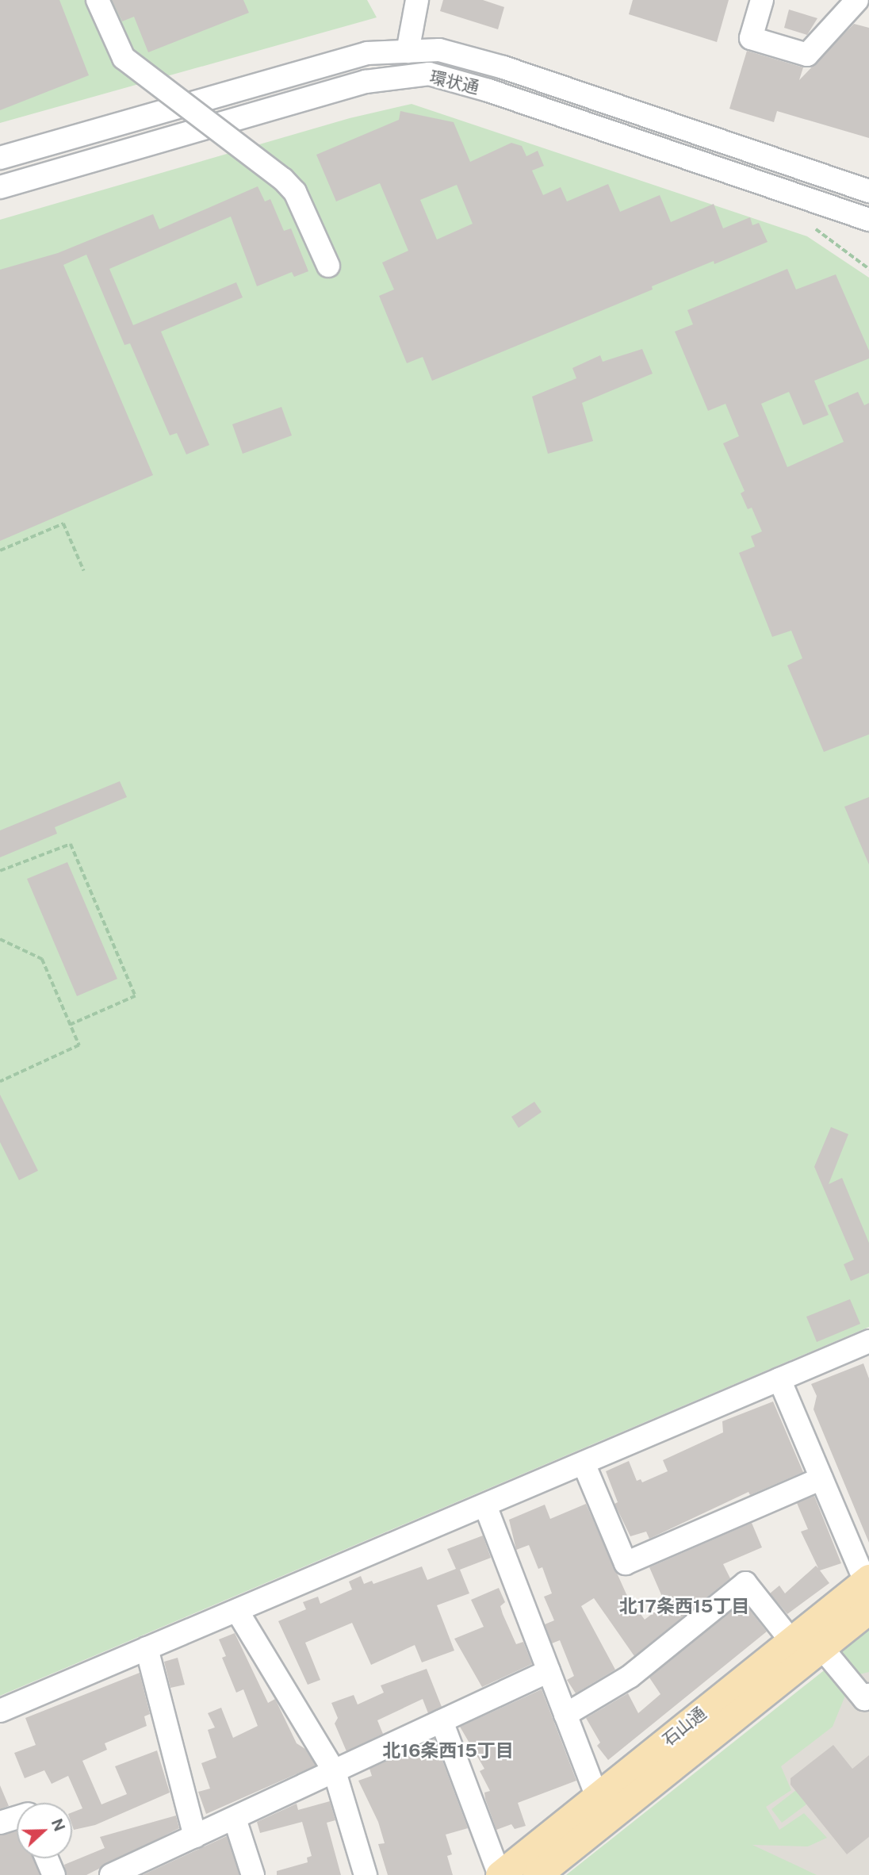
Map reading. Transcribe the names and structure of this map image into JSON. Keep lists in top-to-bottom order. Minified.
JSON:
{"streets":{"main road":["石山通"],"street":["環状通"]},"districts":["北17条西15丁目","北16条西15丁目"],"north":"right"}
